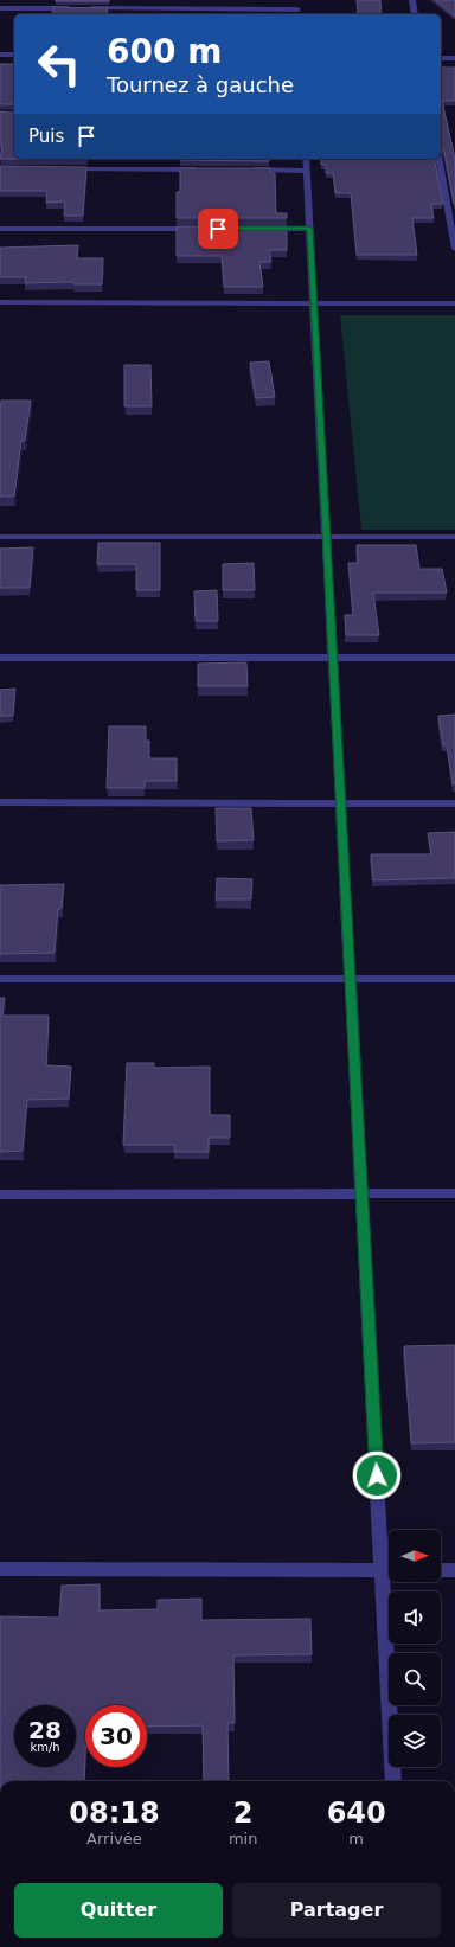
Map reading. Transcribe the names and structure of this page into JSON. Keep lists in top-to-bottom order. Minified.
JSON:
{"north":"right","page":{"turn":["600 m","Tournez à gauche"],"then":"Puis","speed":"28 km/h","limit":"30","eta":["08:18","Arrivée","2","min","640","m"],"buttons":["Quitter","Partager"]}}
